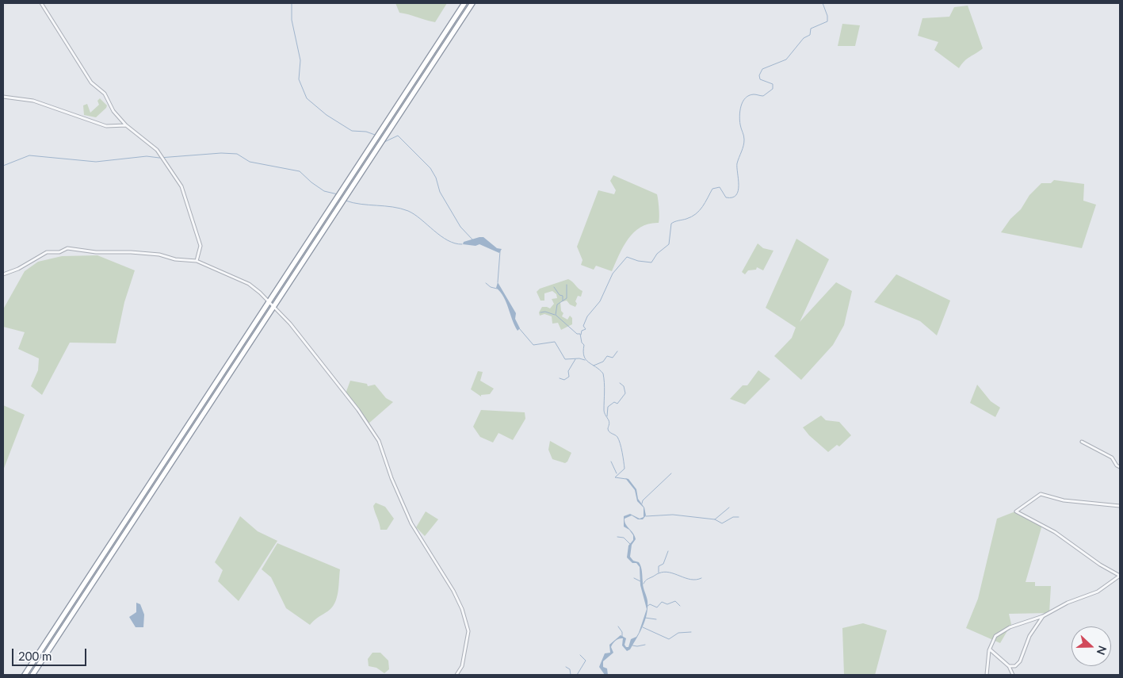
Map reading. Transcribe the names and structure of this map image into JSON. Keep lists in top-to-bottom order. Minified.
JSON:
{"scale_bar":"200 m","north":"right"}
